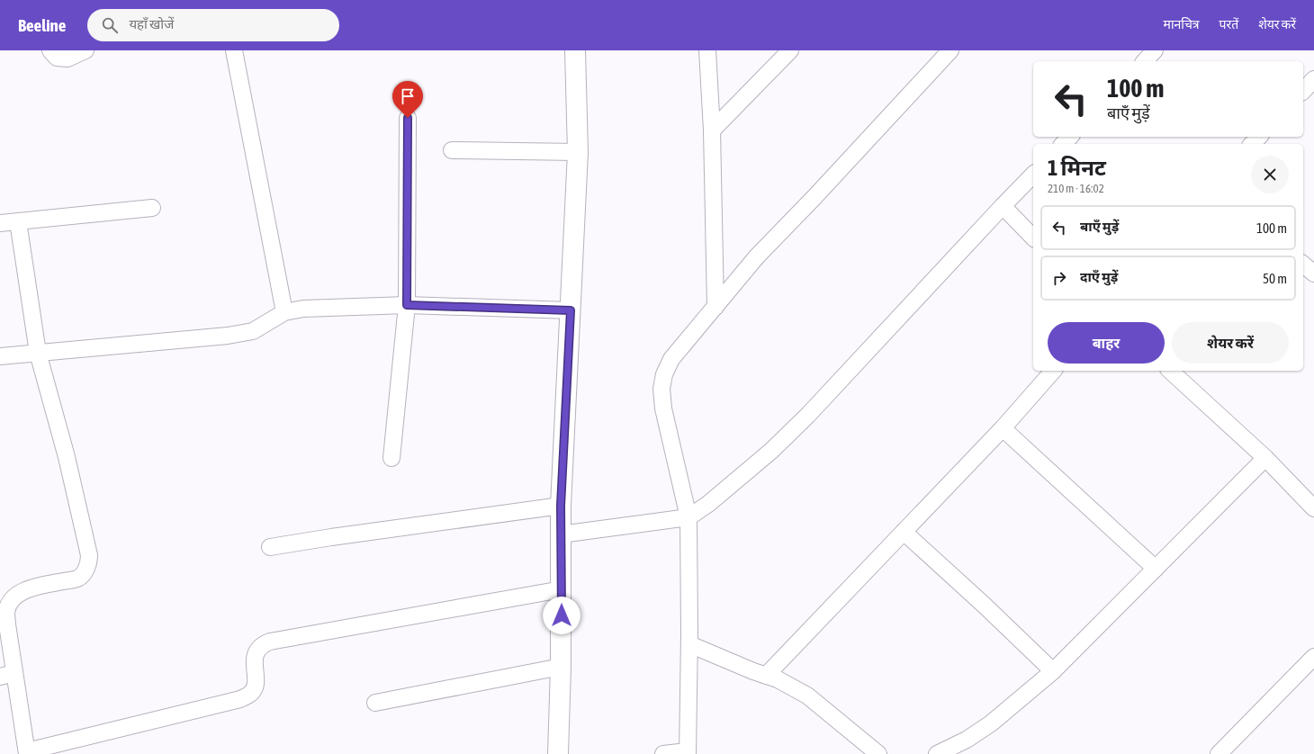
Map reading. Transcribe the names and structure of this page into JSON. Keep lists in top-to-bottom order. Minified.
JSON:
{"page":{"header":"Beeline","search":"यहाँ खोजें","nav":["मानचित्र","परतें","शेयर करें"],"turn":["100 m","बाएँ मुड़ें"],"heading":["1 मिनट","210 m · 16:02"],"list":[{"name":"बाएँ मुड़ें","value":"100 m"},{"name":"दाएँ मुड़ें","value":"50 m"}],"buttons":["बाहर","शेयर करें"]}}
